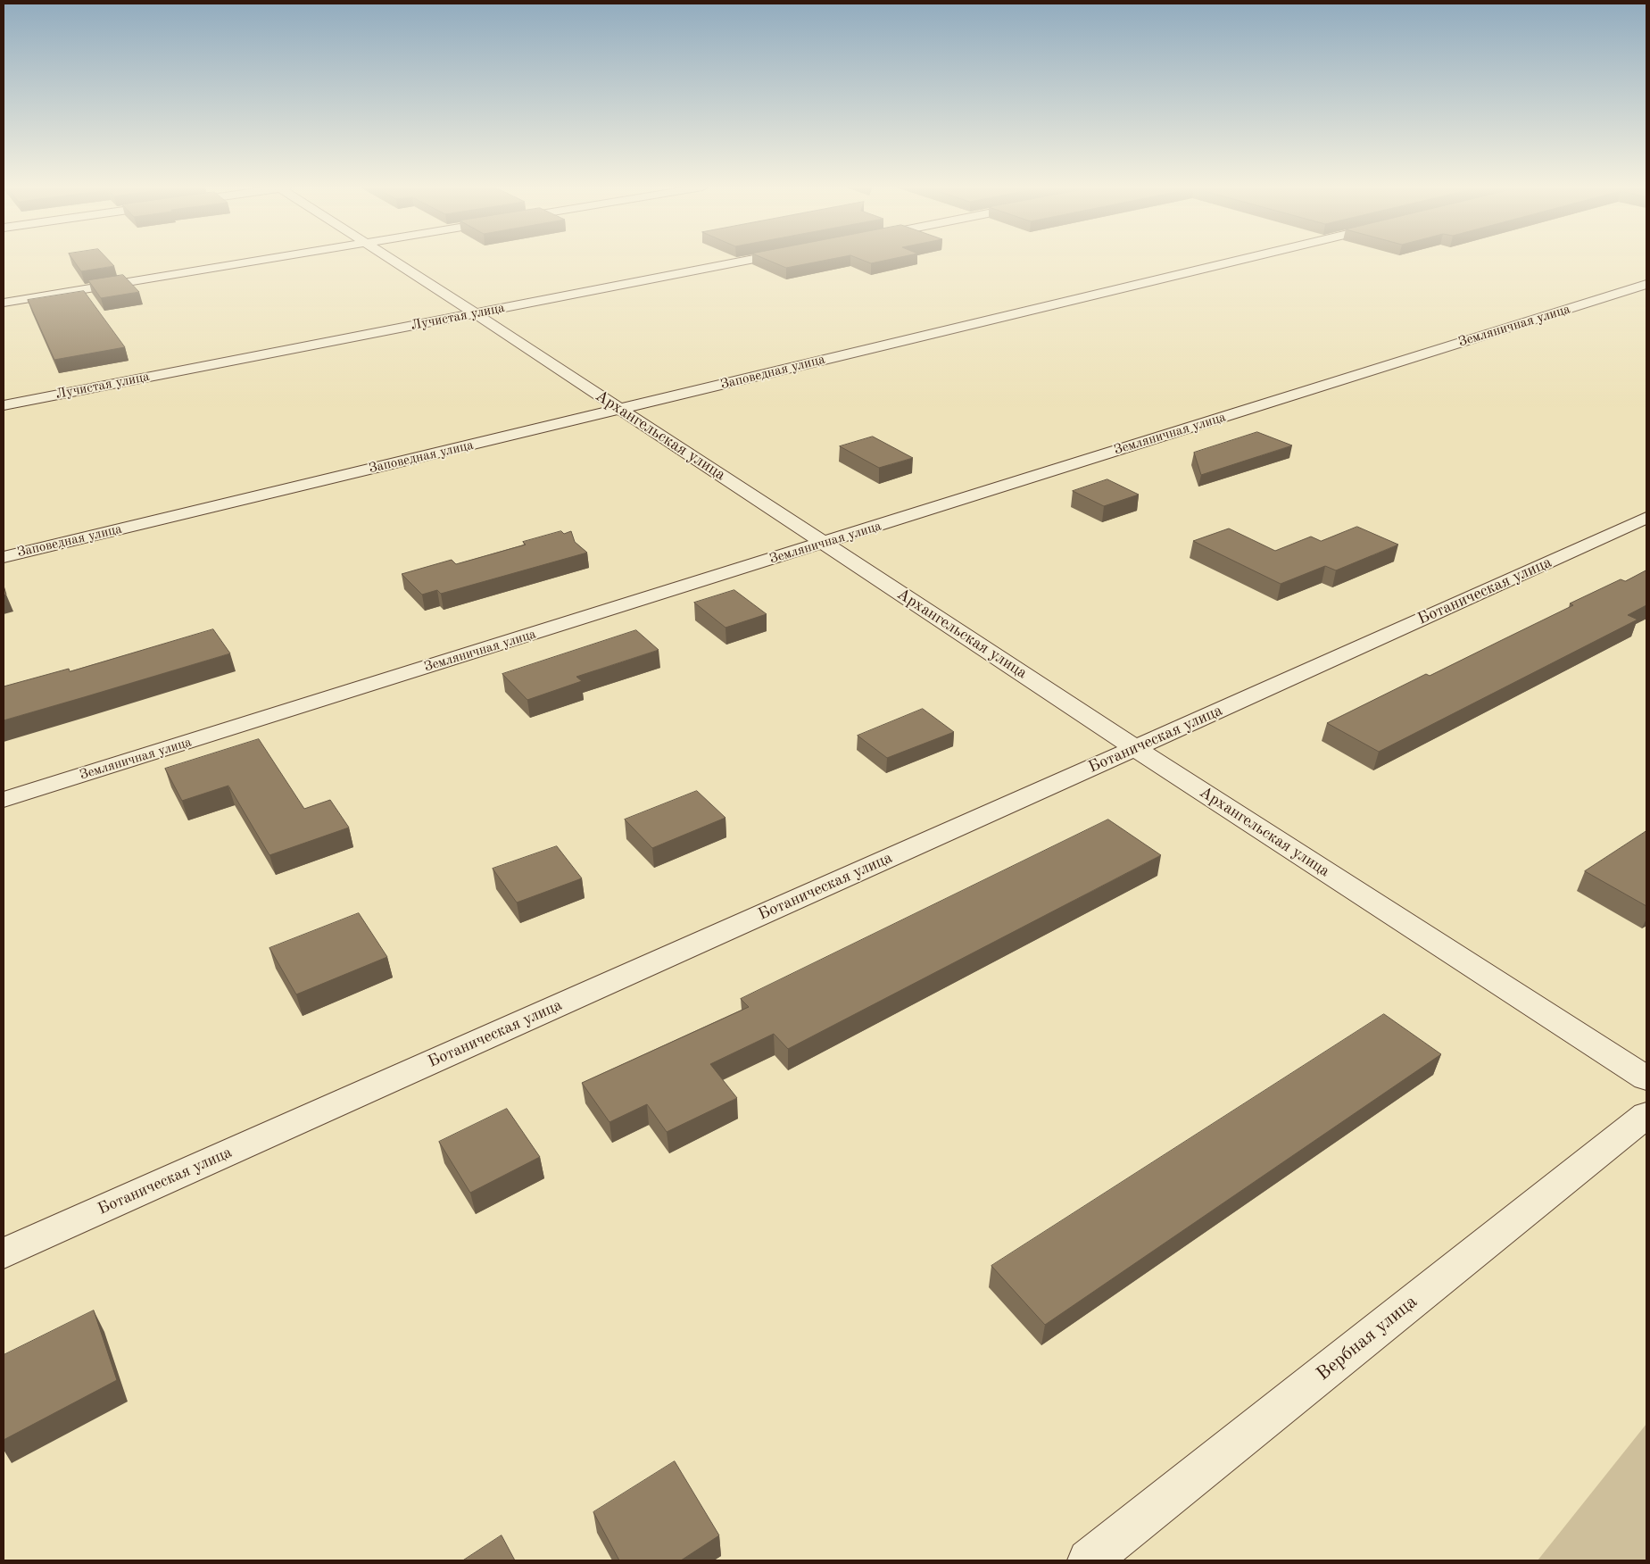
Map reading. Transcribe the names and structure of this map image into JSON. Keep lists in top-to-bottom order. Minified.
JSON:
{"streets":{"street":["Лучистая улица","Земляничная улица","Заповедная улица","Архангельская улица","Ботаническая улица","Вербная улица"]},"crossings":[["Лучистая улица","Архангельская улица"],["Земляничная улица","Архангельская улица"],["Заповедная улица","Архангельская улица"],["Архангельская улица","Ботаническая улица"]]}
